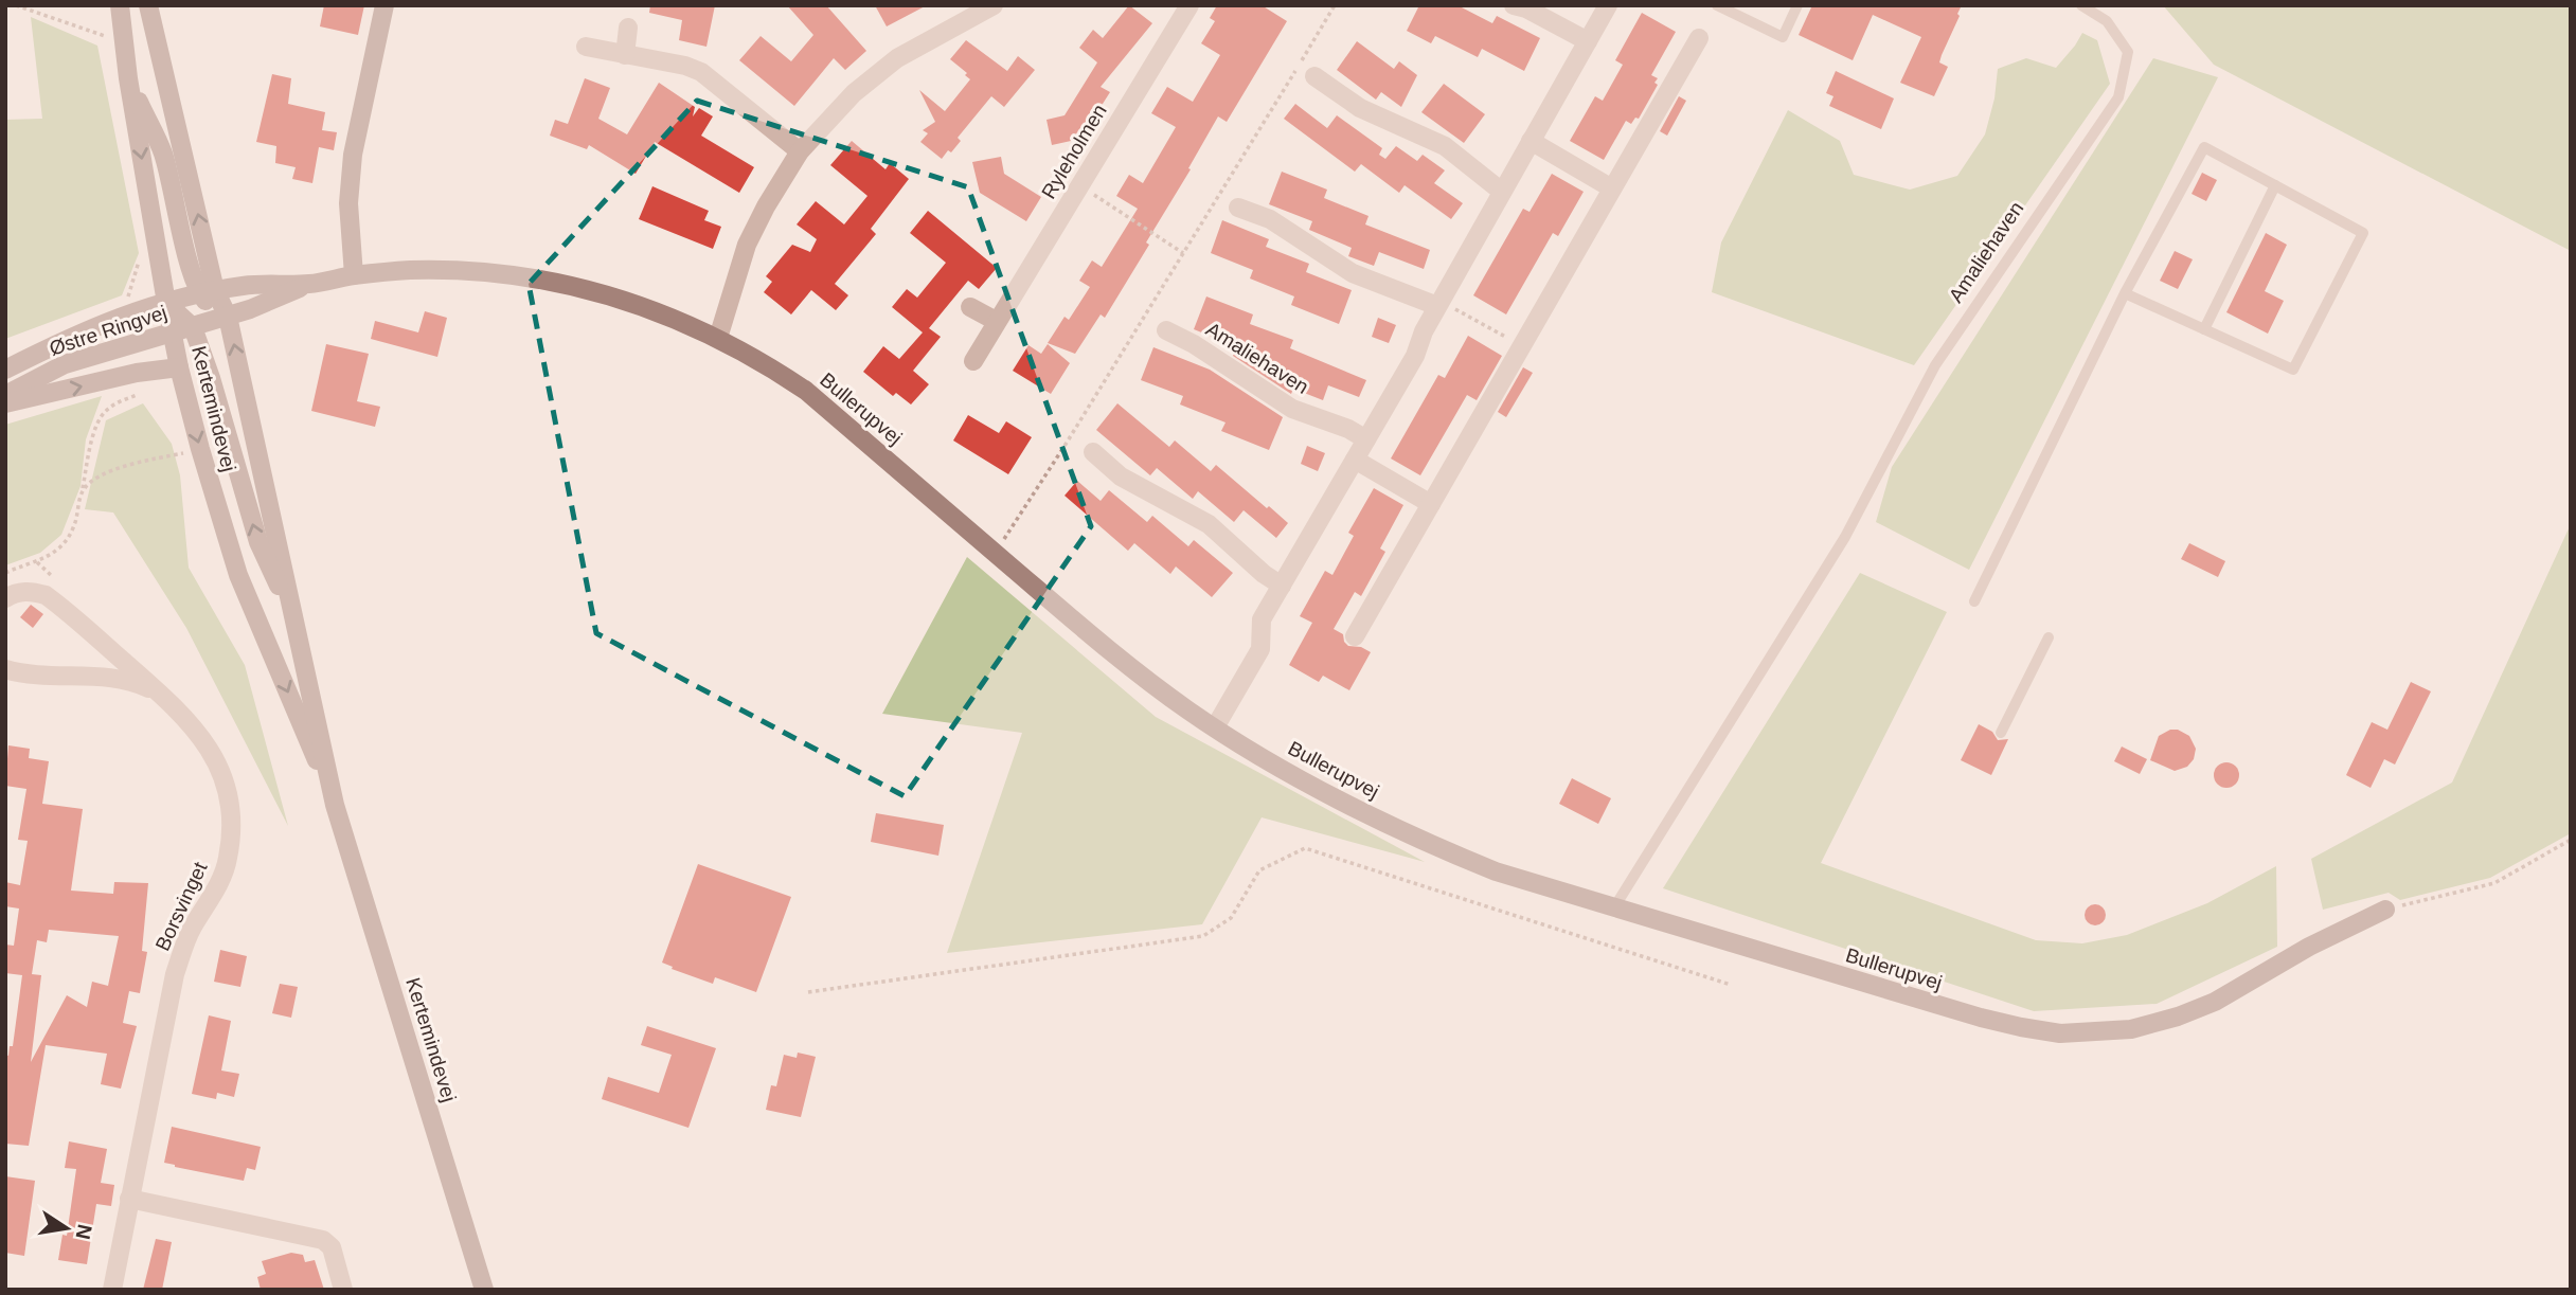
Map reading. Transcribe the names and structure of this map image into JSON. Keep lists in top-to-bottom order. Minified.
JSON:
{"streets":{"main road":["Østre Ringvej","Kertemindevej","Bullerupvej"],"street":["Ryleholmen","Amaliehaven","Borsvinget"]},"crossings":[["Amaliehaven","Bullerupvej"],["Østre Ringvej","Kertemindevej"],["Østre Ringvej","Bullerupvej"],["Kertemindevej","Bullerupvej"]],"north":"right"}
